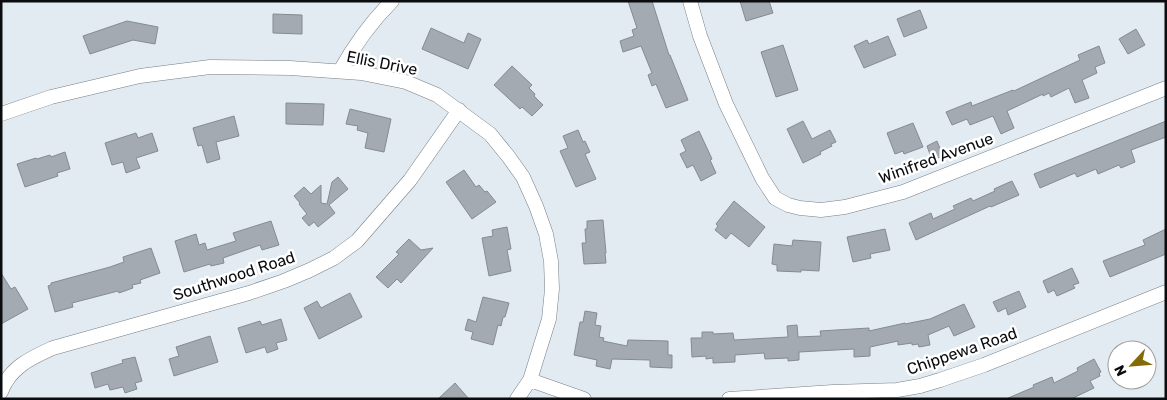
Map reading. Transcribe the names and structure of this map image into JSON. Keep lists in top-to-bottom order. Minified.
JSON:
{"streets":{"street":["Ellis Drive","Winifred Avenue","Southwood Road","Chippewa Road"]},"crossings":[["Ellis Drive","Southwood Road"]],"north":"bottom left"}
